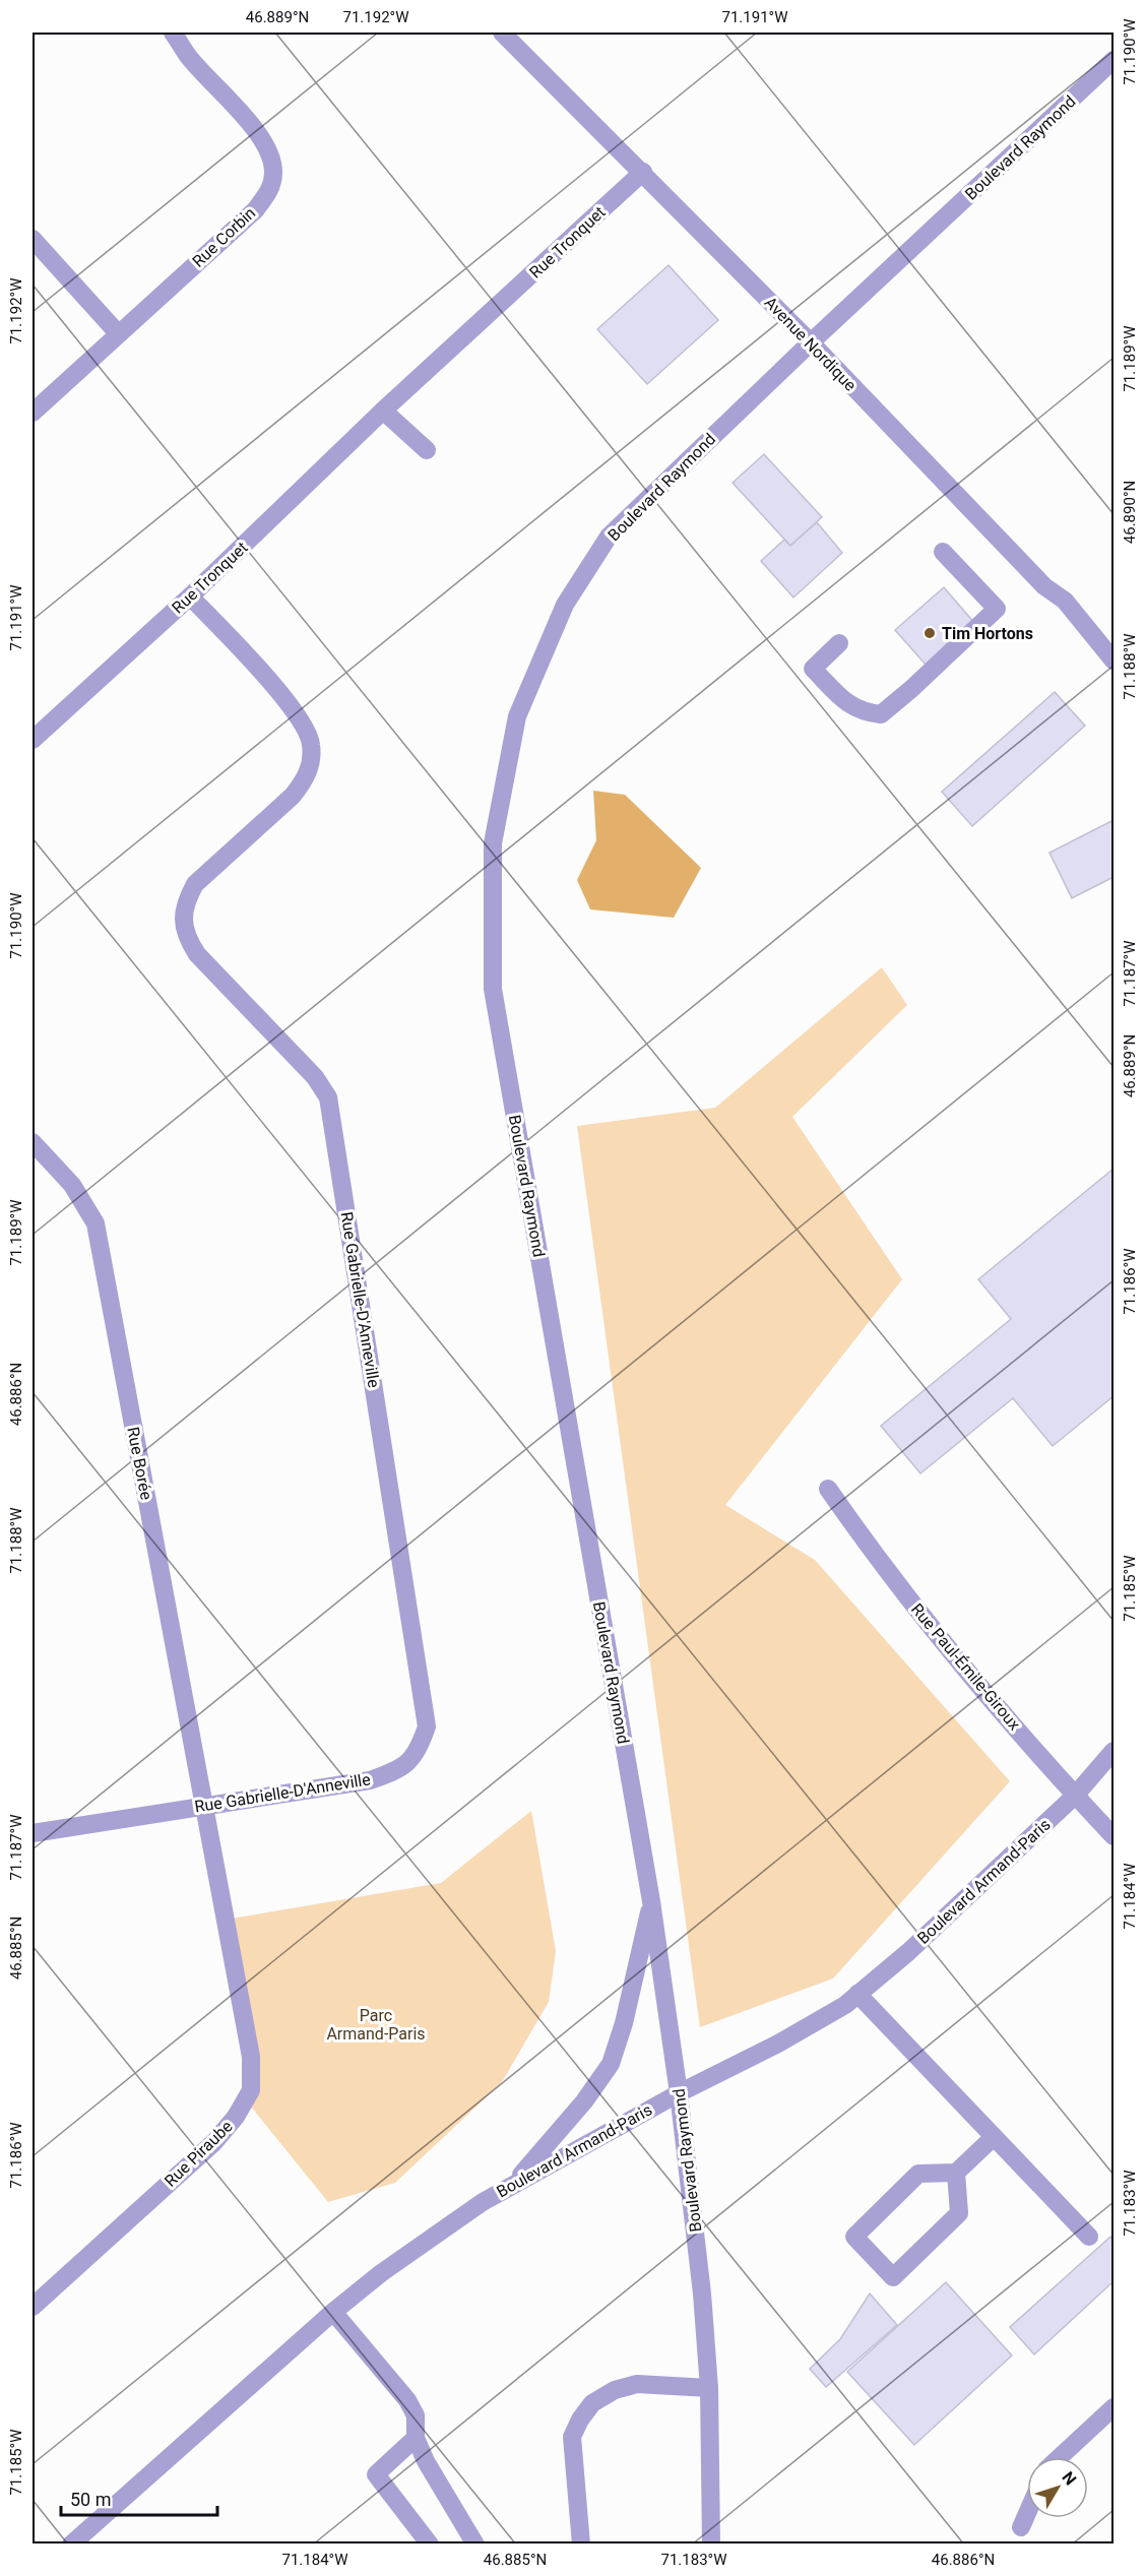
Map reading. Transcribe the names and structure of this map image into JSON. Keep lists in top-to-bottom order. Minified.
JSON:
{"streets":{"street":["Boulevard Raymond","Rue Corbin","Rue Tronquet","Avenue Nordique","Rue Gabrielle-D'Anneville","Rue Borée","Rue Paul-Émile-Giroux","Boulevard Armand-Paris","Rue Piraube"]},"crossings":[["Boulevard Raymond","Avenue Nordique"],["Boulevard Raymond","Boulevard Armand-Paris"],["Rue Tronquet","Avenue Nordique"],["Rue Tronquet","Rue Gabrielle-D'Anneville"],["Rue Gabrielle-D'Anneville","Rue Borée"],["Rue Gabrielle-D'Anneville","Rue Piraube"],["Rue Borée","Rue Piraube"],["Rue Paul-Émile-Giroux","Boulevard Armand-Paris"]],"parks":["Parc Armand-Paris"],"places":["Tim Hortons"],"scale_bar":"50 m","north":"top right","coordinates":["46.889°N","71.192°W","71.191°W","71.190°W","71.189°W","46.890°N","71.188°W","71.187°W","71.186°W","46.886°N","71.185°W","71.184°W","46.885°N","71.183°W"]}
